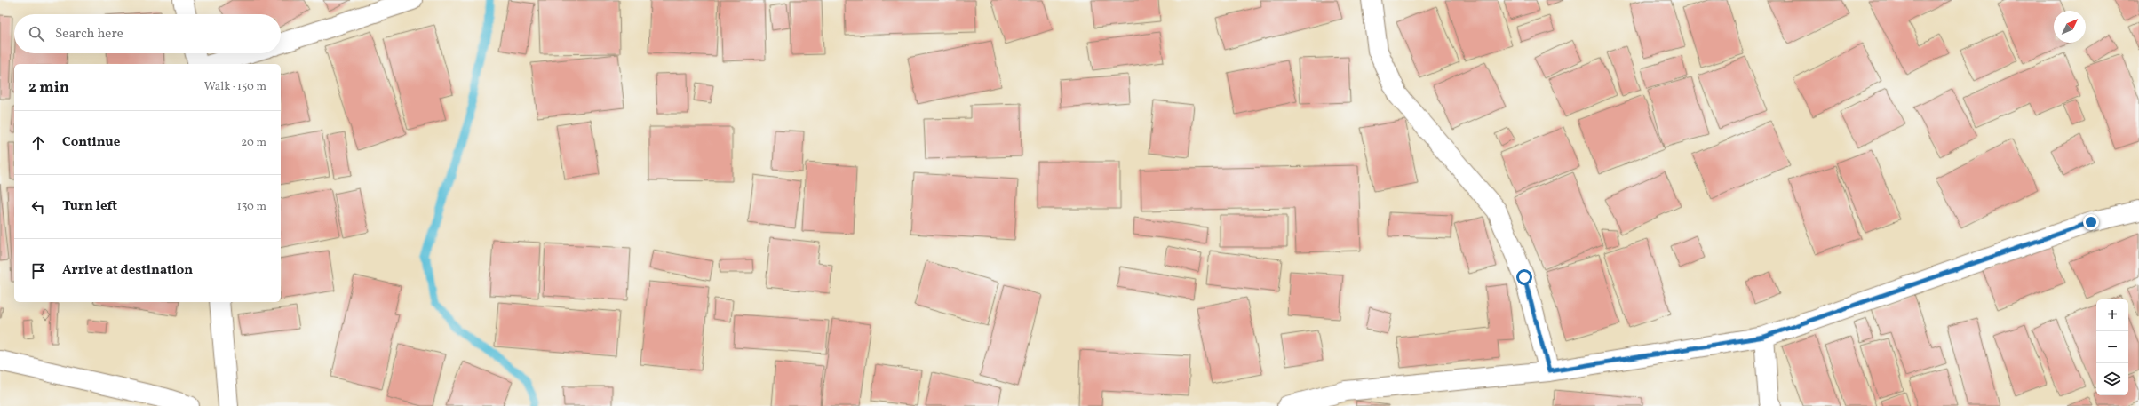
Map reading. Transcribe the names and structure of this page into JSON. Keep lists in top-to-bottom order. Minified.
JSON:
{"north":"top right","page":{"search":"Search here","heading":["2 min","Walk · 150 m"],"list":[["Continue","20 m"],["Turn left","130 m"],"Arrive at destination"],"map_buttons":["+","−"]}}
